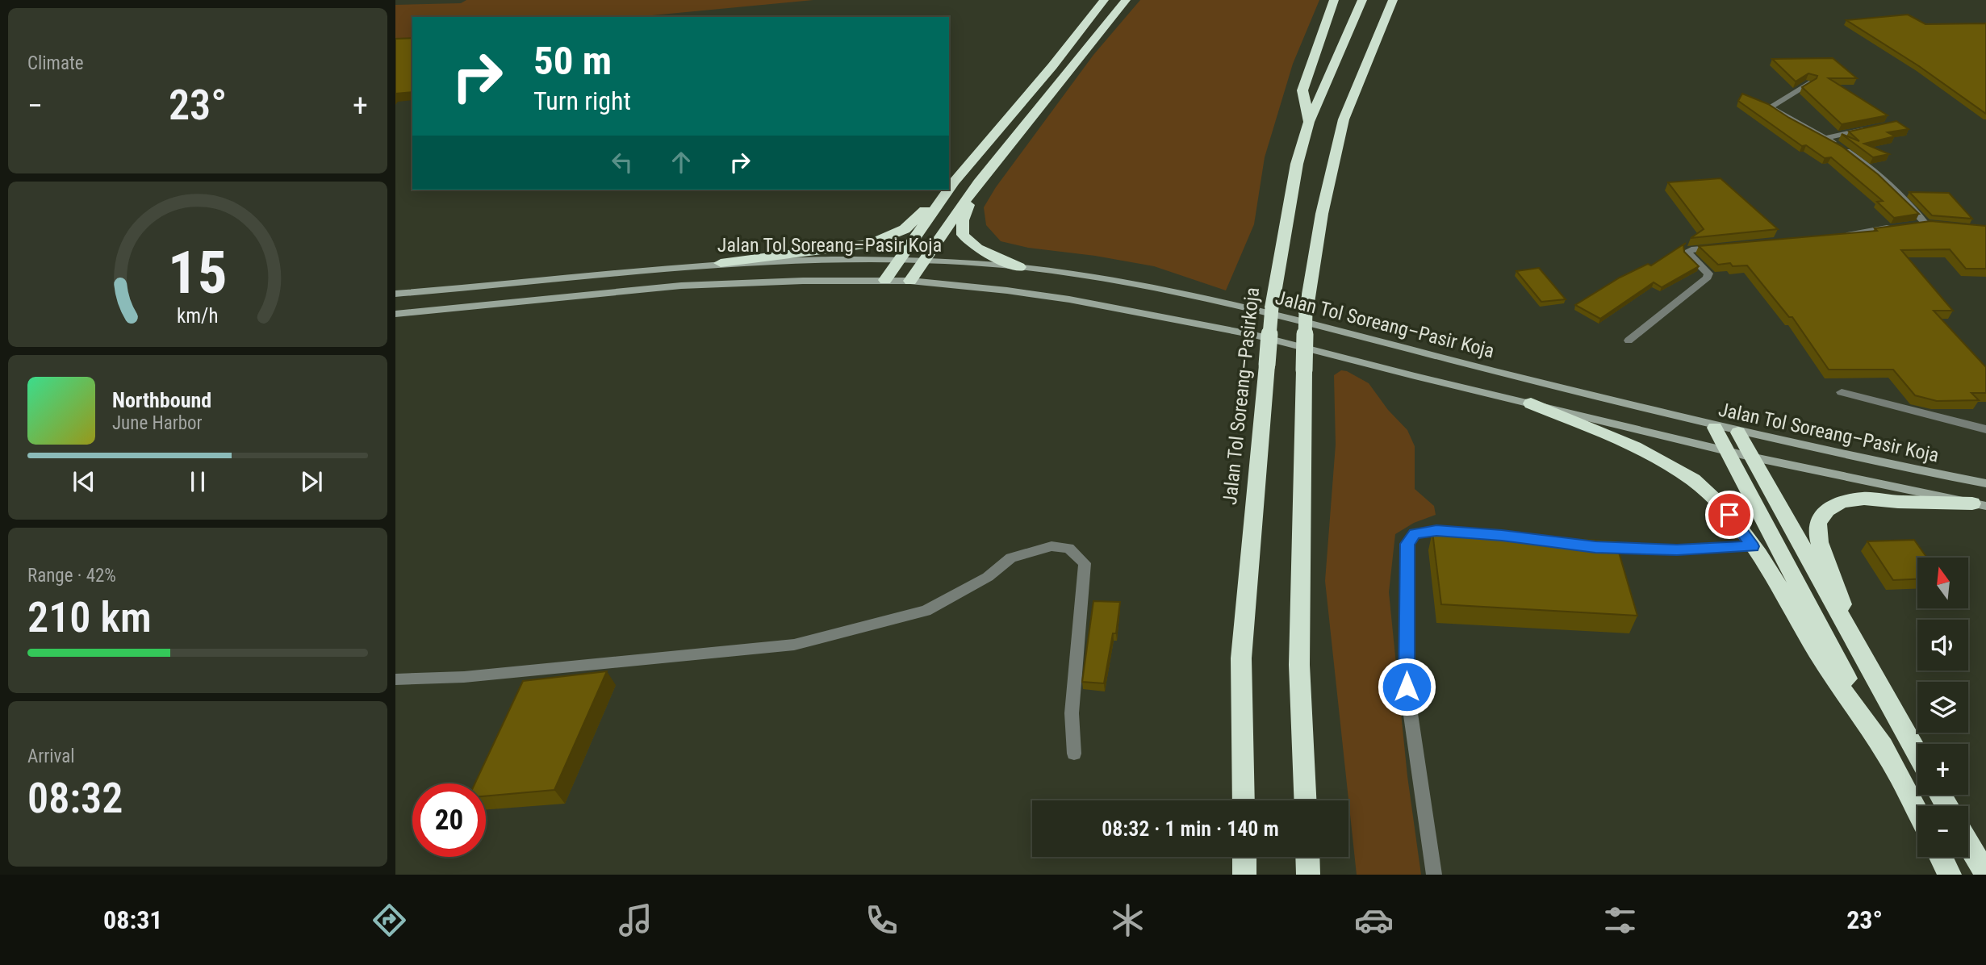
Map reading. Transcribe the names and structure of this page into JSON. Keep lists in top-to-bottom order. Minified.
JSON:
{"streets":{"highway":["Jalan Tol Soreang–Pasirkoja"],"street":["Jalan Tol Soreang–Pasir Koja"]},"north":"top","page":{"tile":["Climate",["Range · 42%","210 km"],["Arrival","08:32"]],"turn":["50 m","Turn right"],"heat":["−","23°","+"],"song":["Northbound","June Harbor"],"map_buttons":["+","−"],"limit":"20","trip":"08:32 · 1 min · 140 m","tabs":["08:31","23°"],"gauge":["15","km/h"]}}
